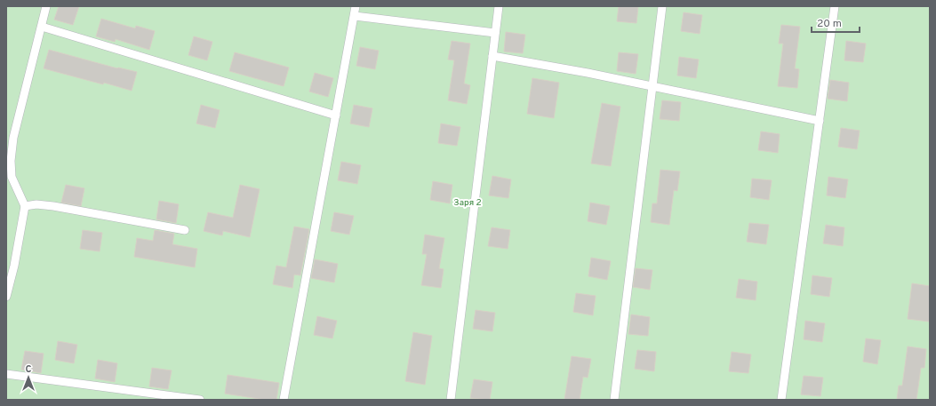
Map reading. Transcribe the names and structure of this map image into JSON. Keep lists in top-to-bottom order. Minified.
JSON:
{"parks":["Заря 2"],"scale_bar":"20 m","north":"top"}
